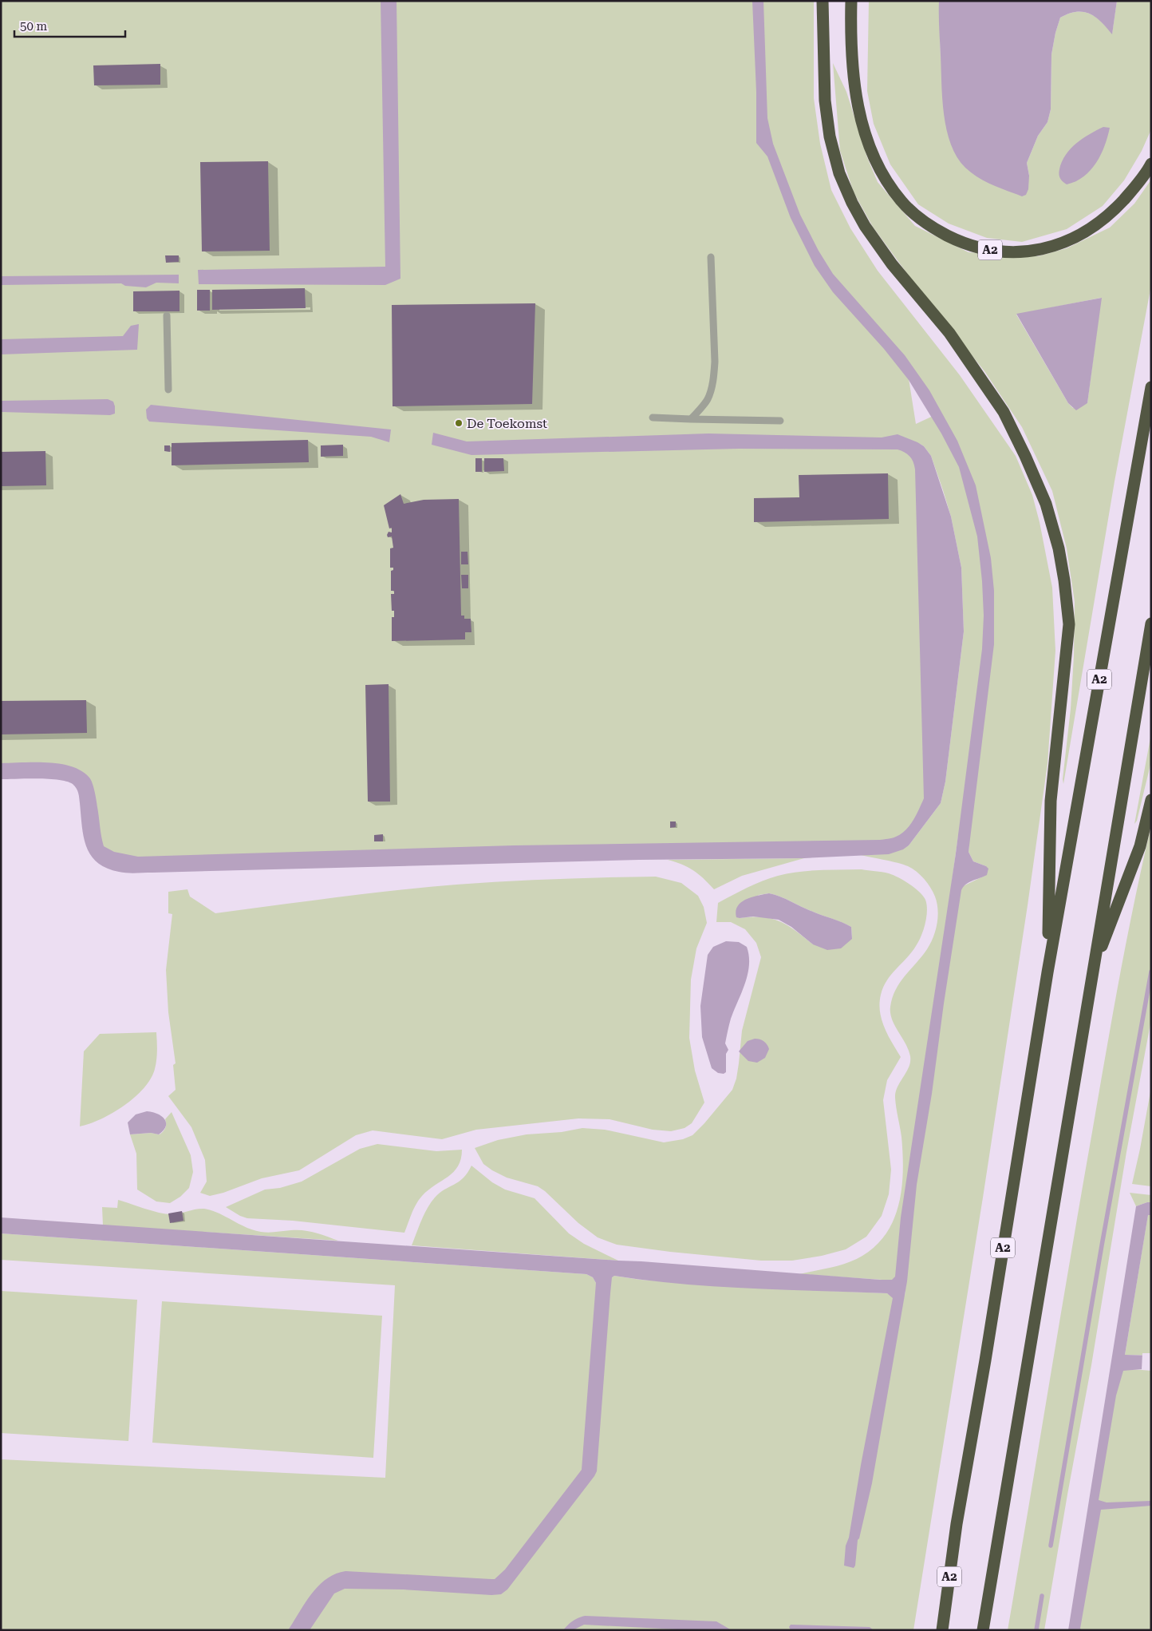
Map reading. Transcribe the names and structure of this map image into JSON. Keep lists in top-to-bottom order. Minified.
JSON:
{"streets":{"highway":["A2"]},"places":["De Toekomst"],"scale_bar":"50 m"}
